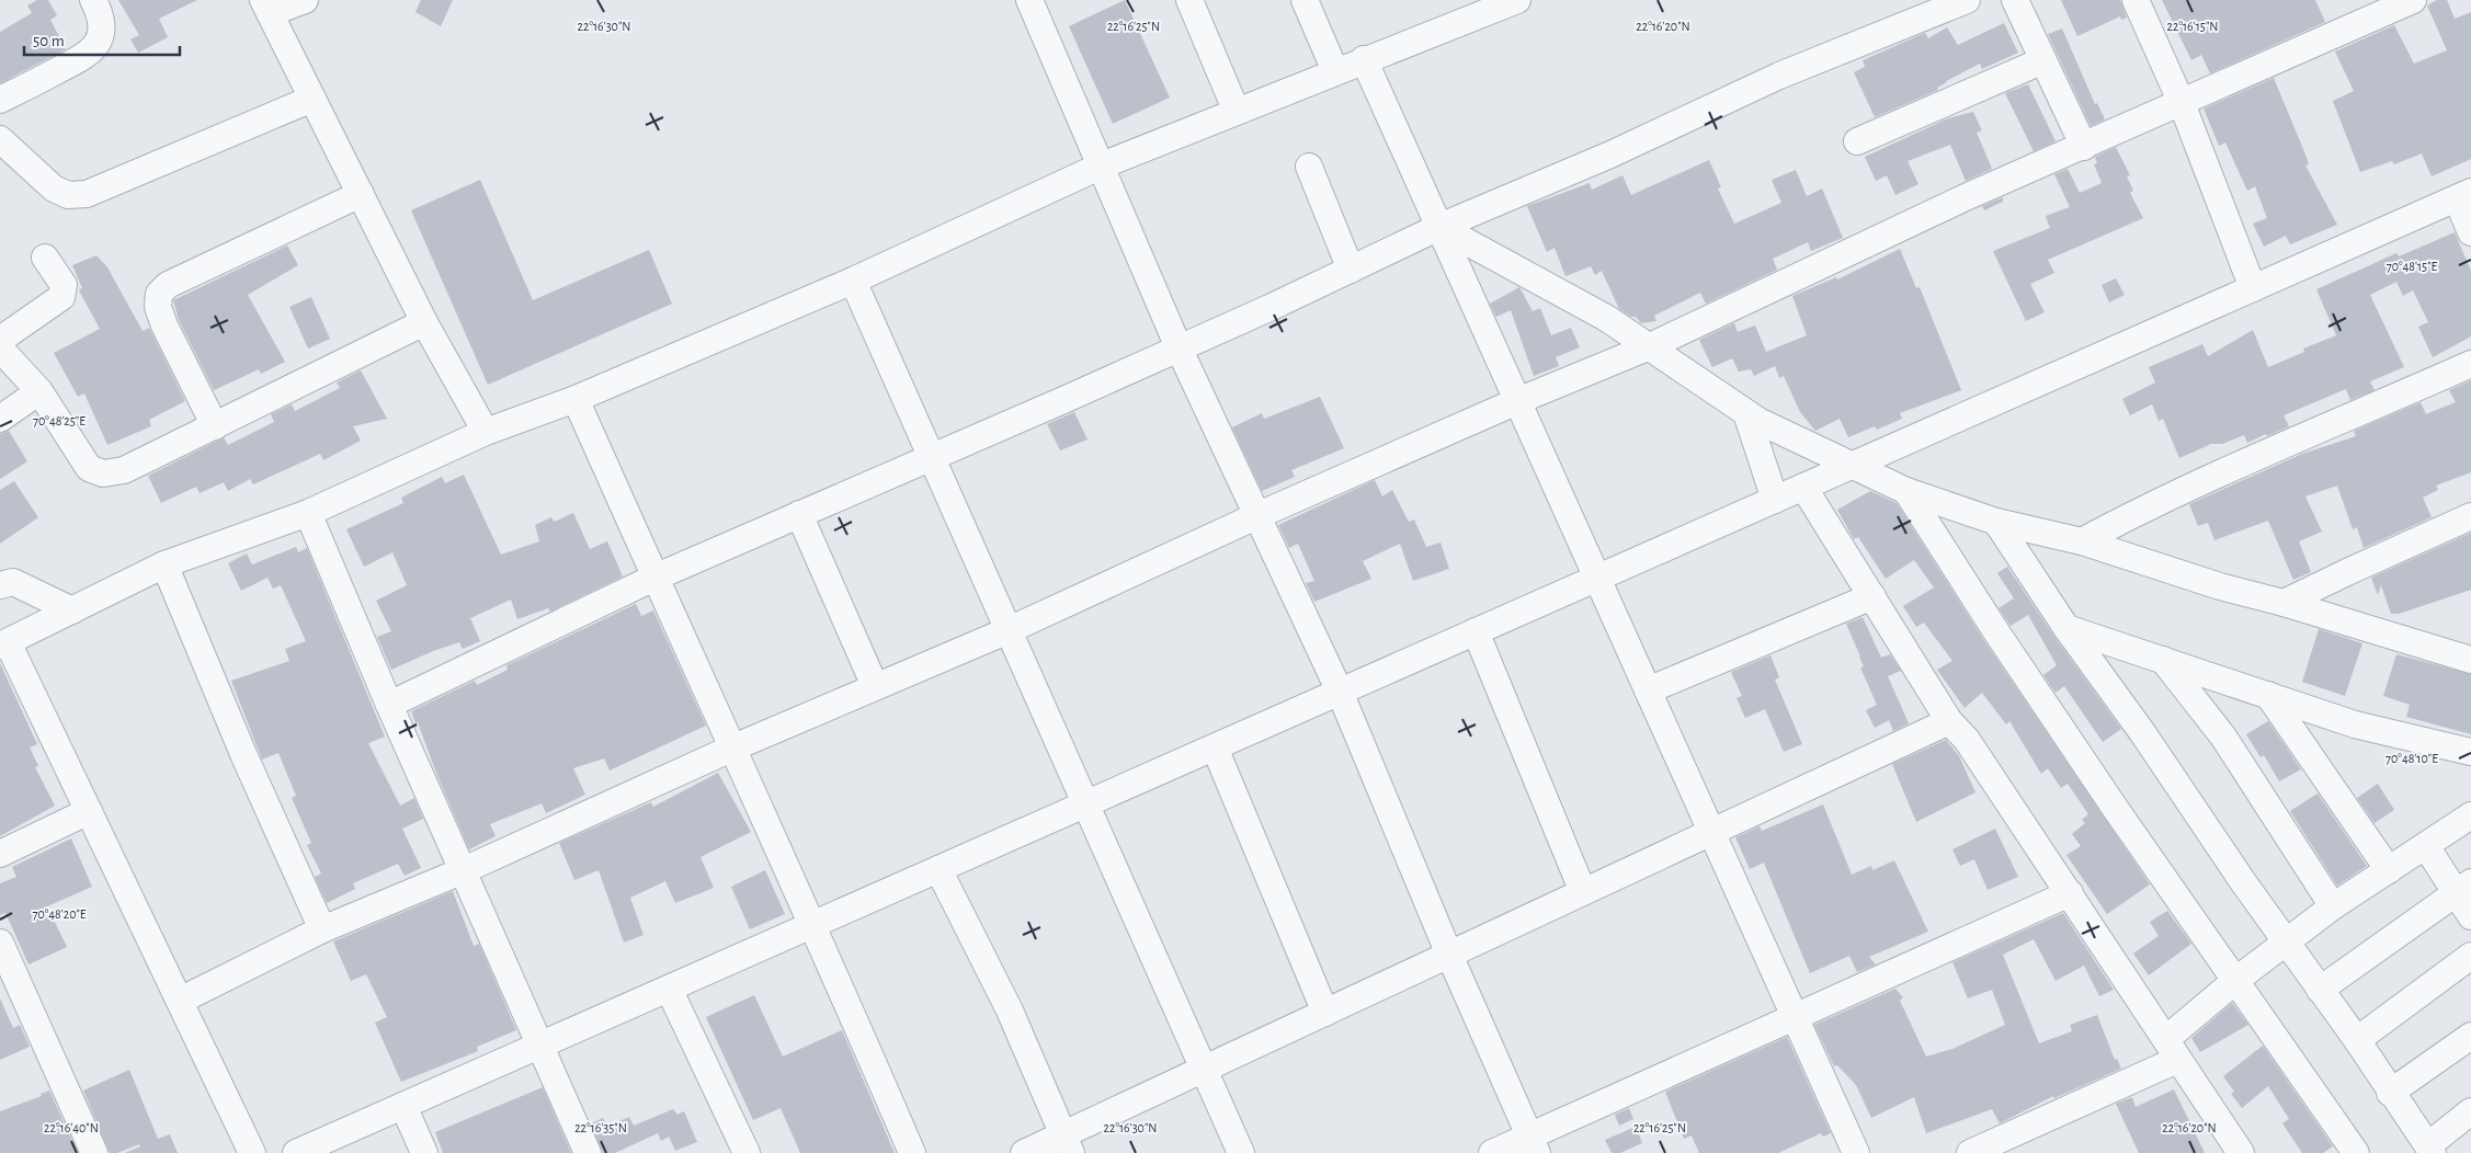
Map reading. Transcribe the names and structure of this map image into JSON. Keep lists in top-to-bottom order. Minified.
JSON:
{"scale_bar":"50 m","coordinates":["22°16'30\"N","22°16'25\"N","22°16'15\"N","22°16'20\"N","70°48'15\"E","70°48'25\"E","70°48'10\"E","70°48'20\"E","22°16'40\"N","22°16'35\"N"]}
